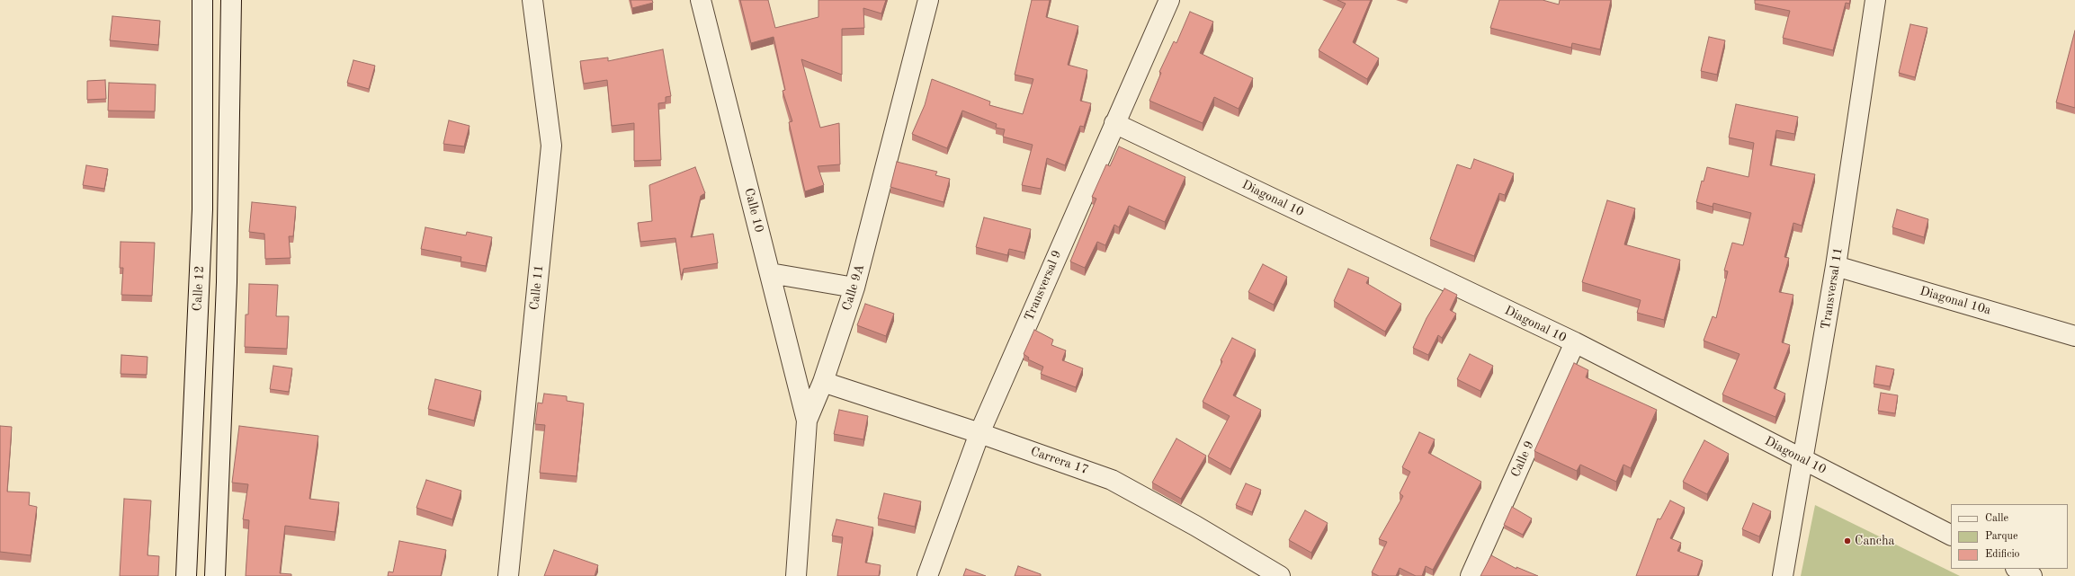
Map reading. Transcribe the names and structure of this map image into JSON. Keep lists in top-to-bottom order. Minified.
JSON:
{"streets":{"street":["Diagonal 10","Calle 10","Transversal 9","Calle 11","Calle 9A","Calle 12","Transversal 11","Diagonal 10a","Calle 9","Carrera 17"]},"crossings":[["Diagonal 10","Transversal 9"],["Diagonal 10","Transversal 11"],["Diagonal 10","Calle 9"],["Calle 10","Calle 9A"],["Transversal 9","Carrera 17"],["Calle 9A","Carrera 17"],["Transversal 11","Diagonal 10a"]],"places":["Cancha"],"legend":["Calle","Parque","Edificio"]}
